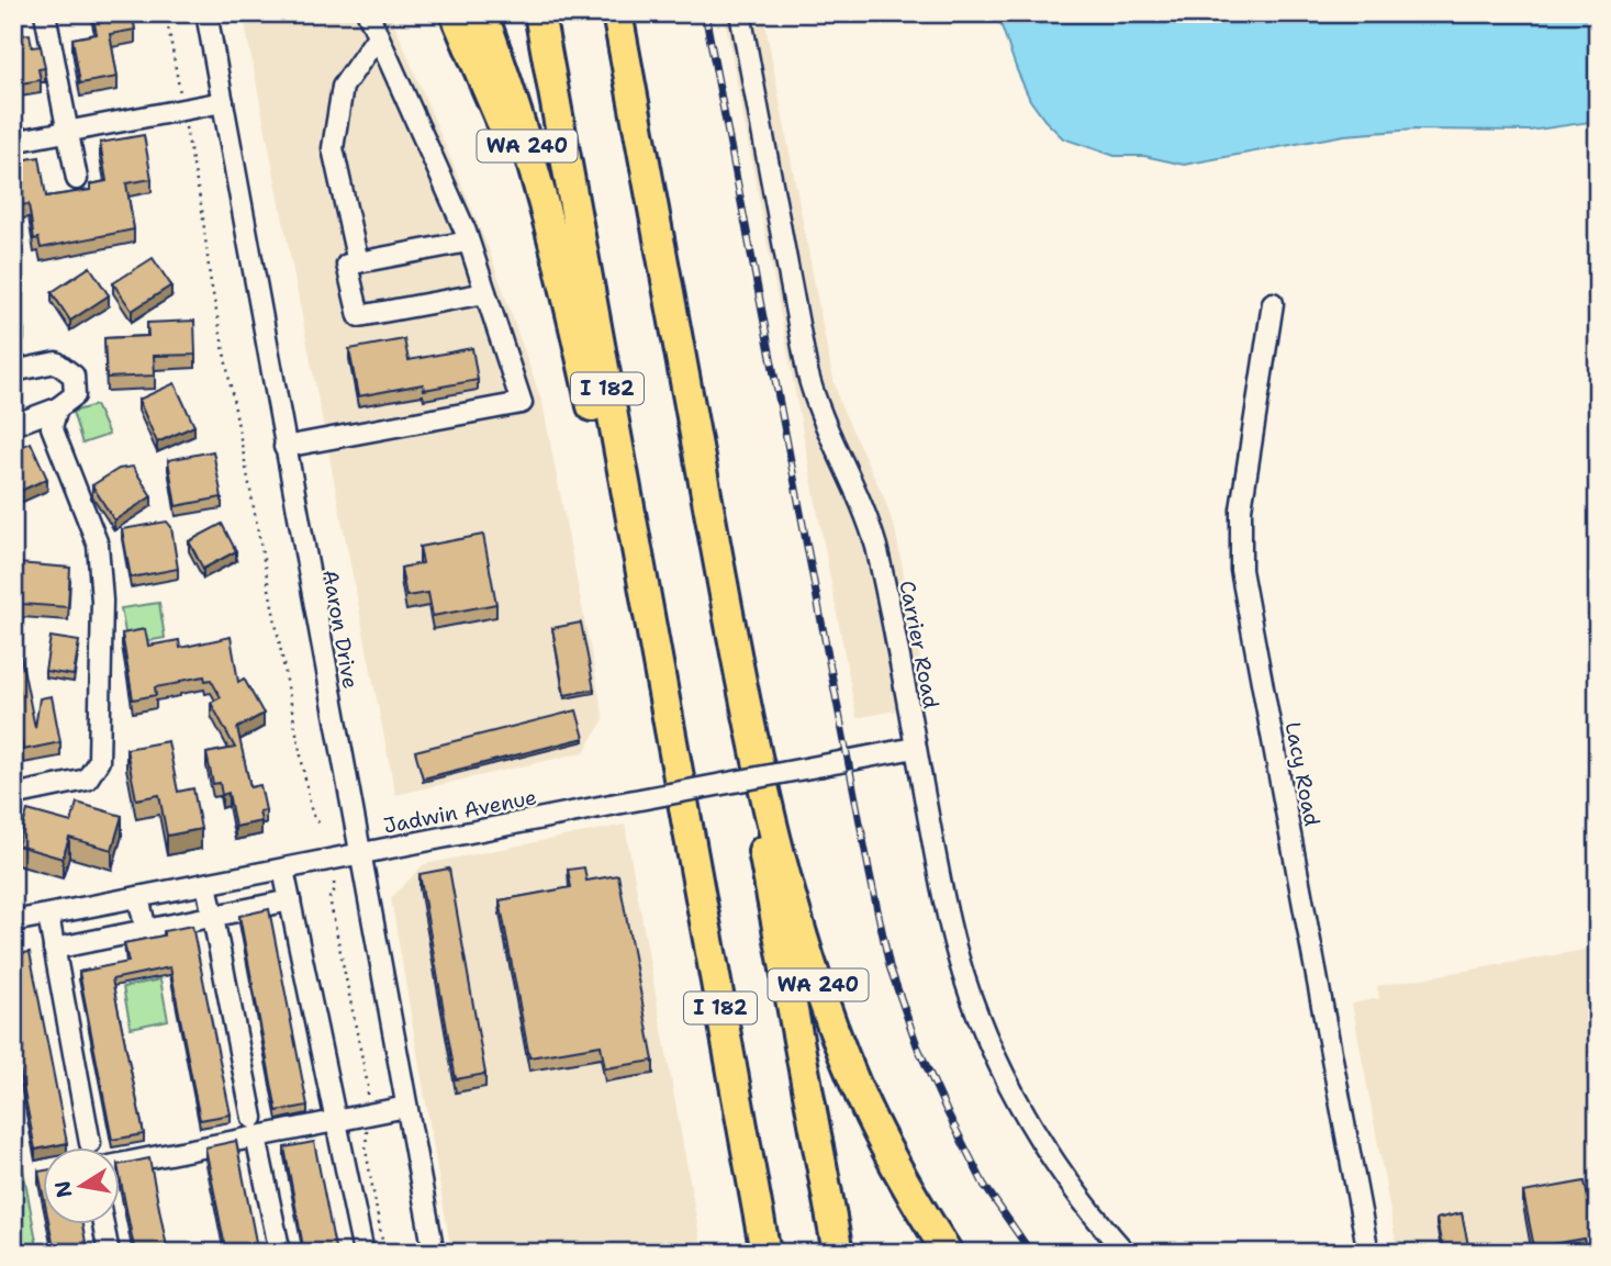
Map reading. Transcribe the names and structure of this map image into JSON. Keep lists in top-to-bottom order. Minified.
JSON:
{"streets":{"highway":["WA 240","I 182"],"street":["Aaron Drive","Carrier Road","Lacy Road","Jadwin Avenue"]},"crossings":[["WA 240","I 182"],["Aaron Drive","Jadwin Avenue"],["Carrier Road","Jadwin Avenue"]],"north":"left"}
